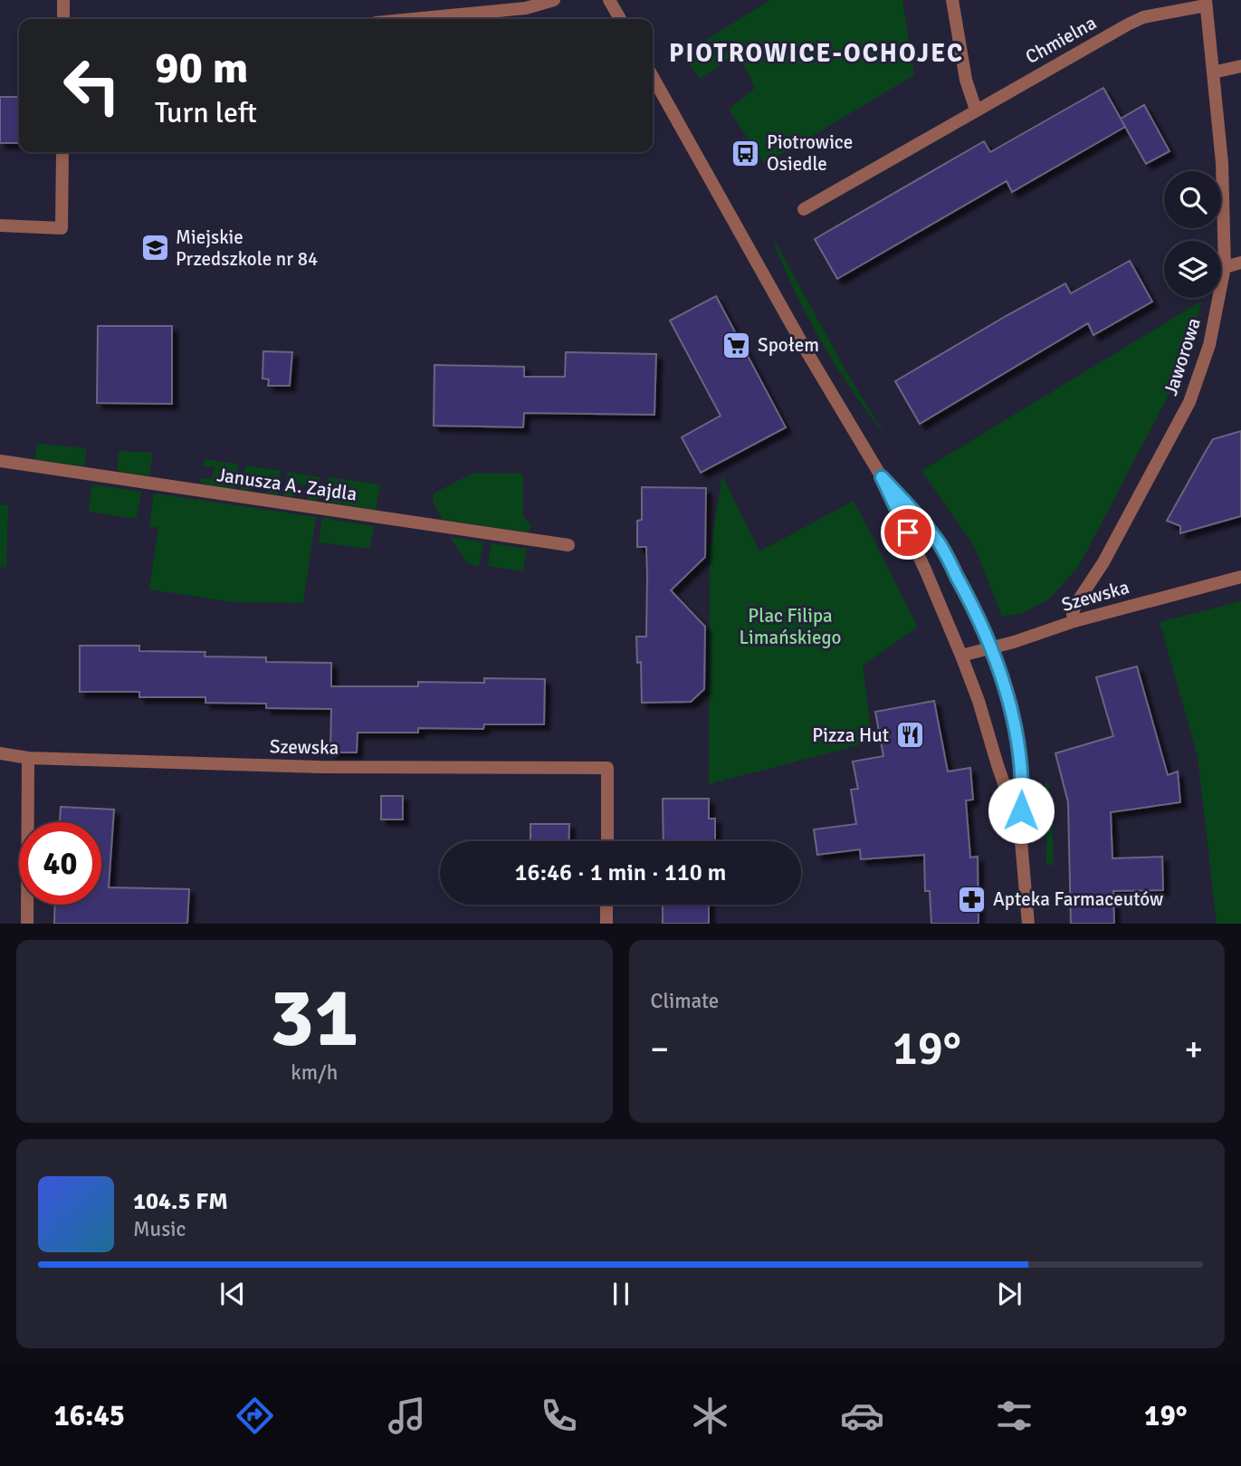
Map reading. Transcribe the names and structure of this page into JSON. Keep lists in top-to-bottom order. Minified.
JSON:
{"streets":{"street":["Chmielna","Jaworowa","Janusza A. Zajdla","Szewska"]},"crossings":[["Chmielna","Jaworowa"],["Jaworowa","Szewska"]],"districts":["PIOTROWICE-OCHOJEC"],"parks":["Plac Filipa Limańskiego"],"places":{"bus stop":["Piotrowice Osiedle"],"school or university":["Miejskie Przedszkole nr 84"],"supermarket":["Społem"],"restaurant":["Pizza Hut"],"pharmacy":["Apteka Farmaceutów"]},"page":{"turn":["90 m","Turn left"],"limit":"40","trip":"16:46 · 1 min · 110 m","tile":[["31","km/h"],"Climate"],"heat":["−","19°","+"],"song":["104.5 FM","Music"],"tabs":["16:45","19°"]}}
